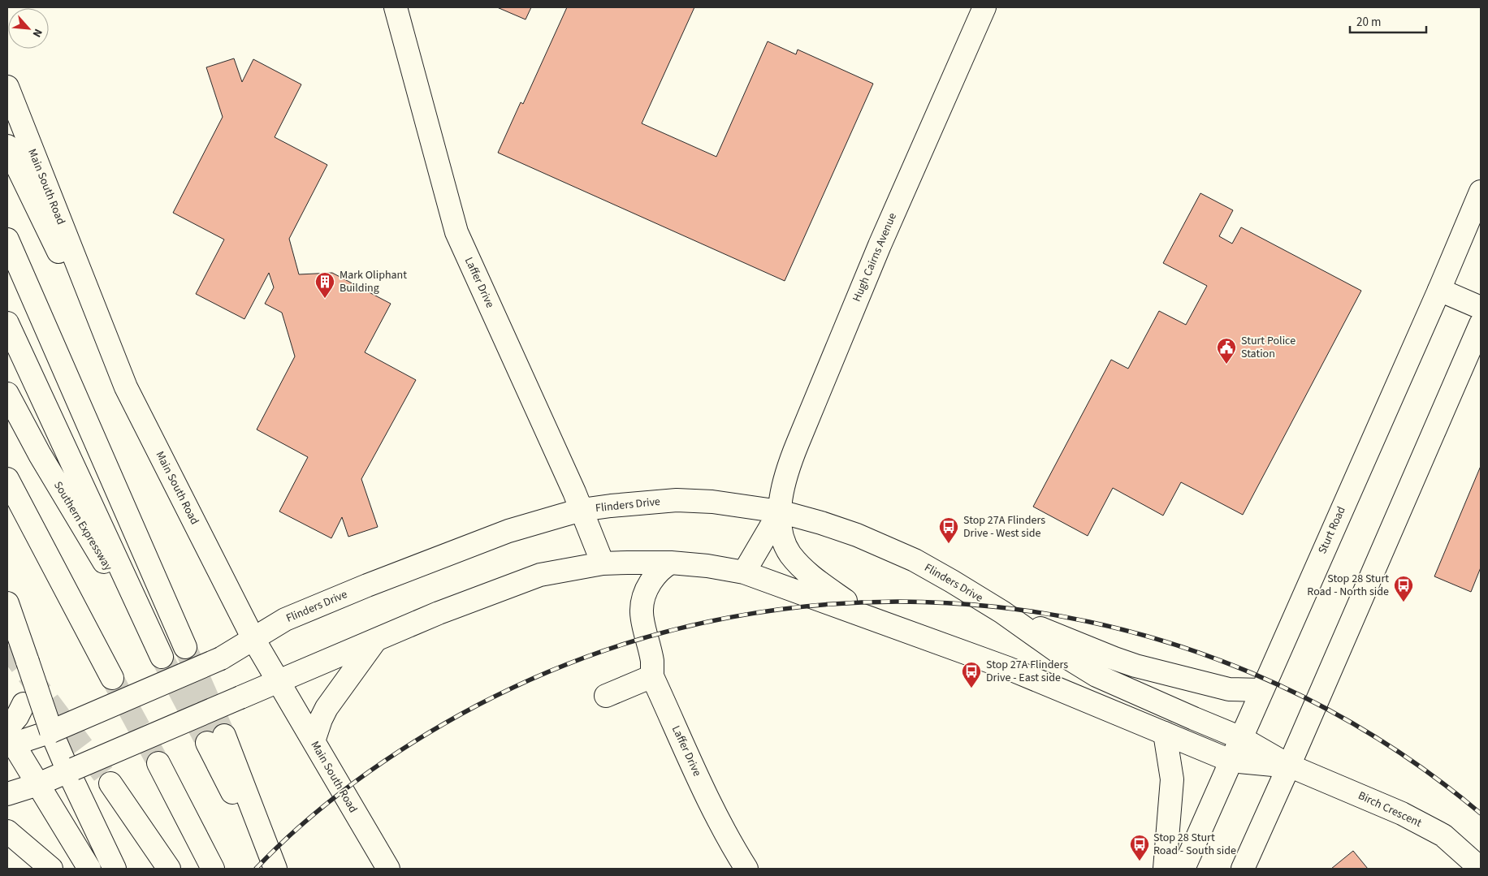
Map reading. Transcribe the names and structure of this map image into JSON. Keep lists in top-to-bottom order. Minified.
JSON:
{"streets":{"main road":["Main South Road","Hugh Cairns Avenue","Laffer Drive","Flinders Drive","Southern Expressway","Sturt Road","Birch Crescent"]},"crossings":[["Main South Road","Flinders Drive"],["Hugh Cairns Avenue","Flinders Drive"],["Laffer Drive","Flinders Drive"],["Flinders Drive","Sturt Road"],["Flinders Drive","Birch Crescent"]],"places":{"building":["Mark Oliphant Building"],"public building":["Sturt Police Station"],"bus stop":["Stop 27A Flinders Drive - West side","Stop 28 Sturt Road - North side","Stop 27A Flinders Drive - East side","Stop 28 Sturt Road - South side"]},"scale_bar":"20 m","north":"bottom right"}
